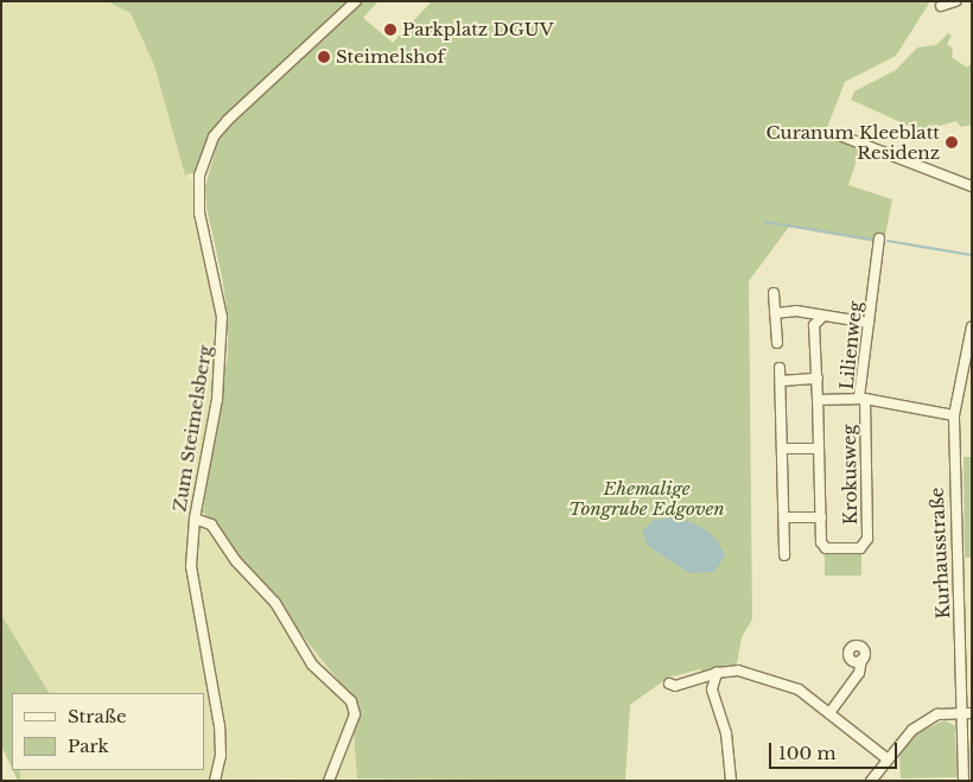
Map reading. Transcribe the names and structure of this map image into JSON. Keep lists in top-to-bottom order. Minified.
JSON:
{"streets":{"street":["Lilienweg","Zum Steimelsberg","Krokusweg","Kurhausstraße"]},"crossings":[["Lilienweg","Krokusweg"],["Lilienweg","Kurhausstraße"]],"parks":["Ehemalige Tongrube Edgoven"],"places":["Parkplatz DGUV","Steimelshof","Curanum Kleeblatt Residenz"],"legend":["Straße","Park"],"scale_bar":"100 m"}
